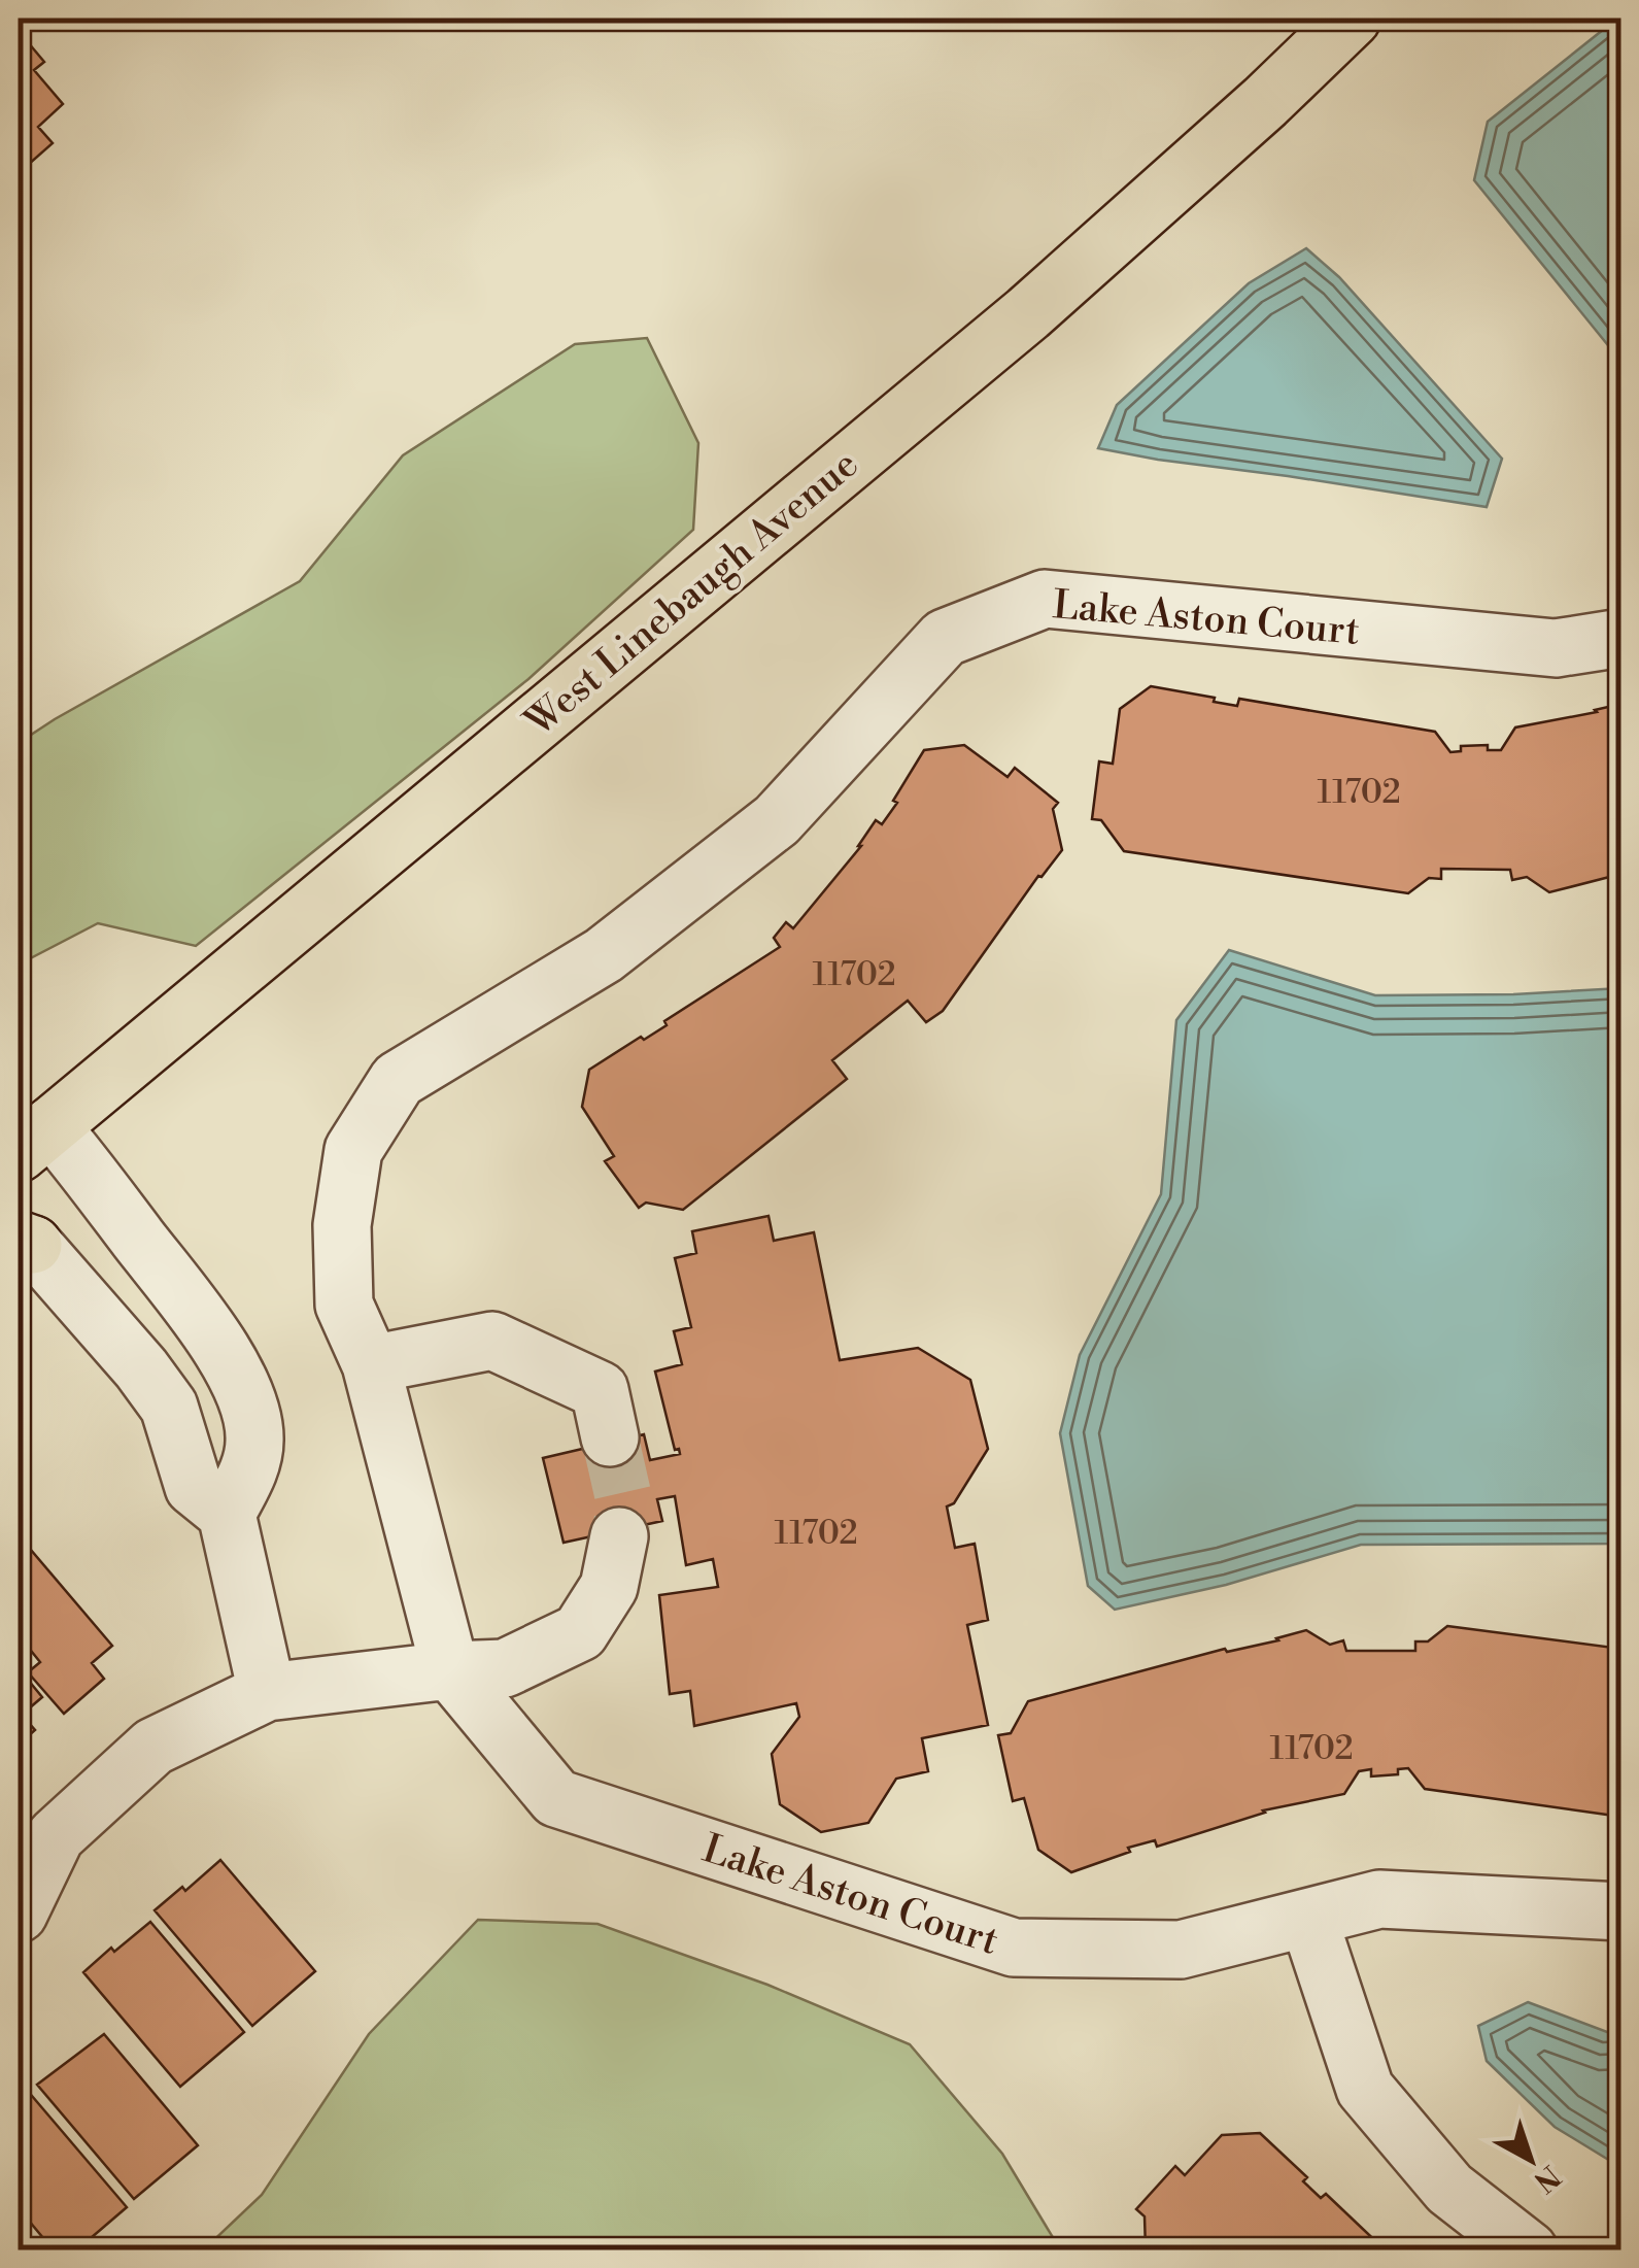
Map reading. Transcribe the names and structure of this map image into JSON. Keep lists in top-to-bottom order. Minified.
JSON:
{"streets":{"main road":["West Linebaugh Avenue"],"street":["Lake Aston Court"]},"house_numbers":["11702","11702","11702","11702"],"north":"bottom right"}
